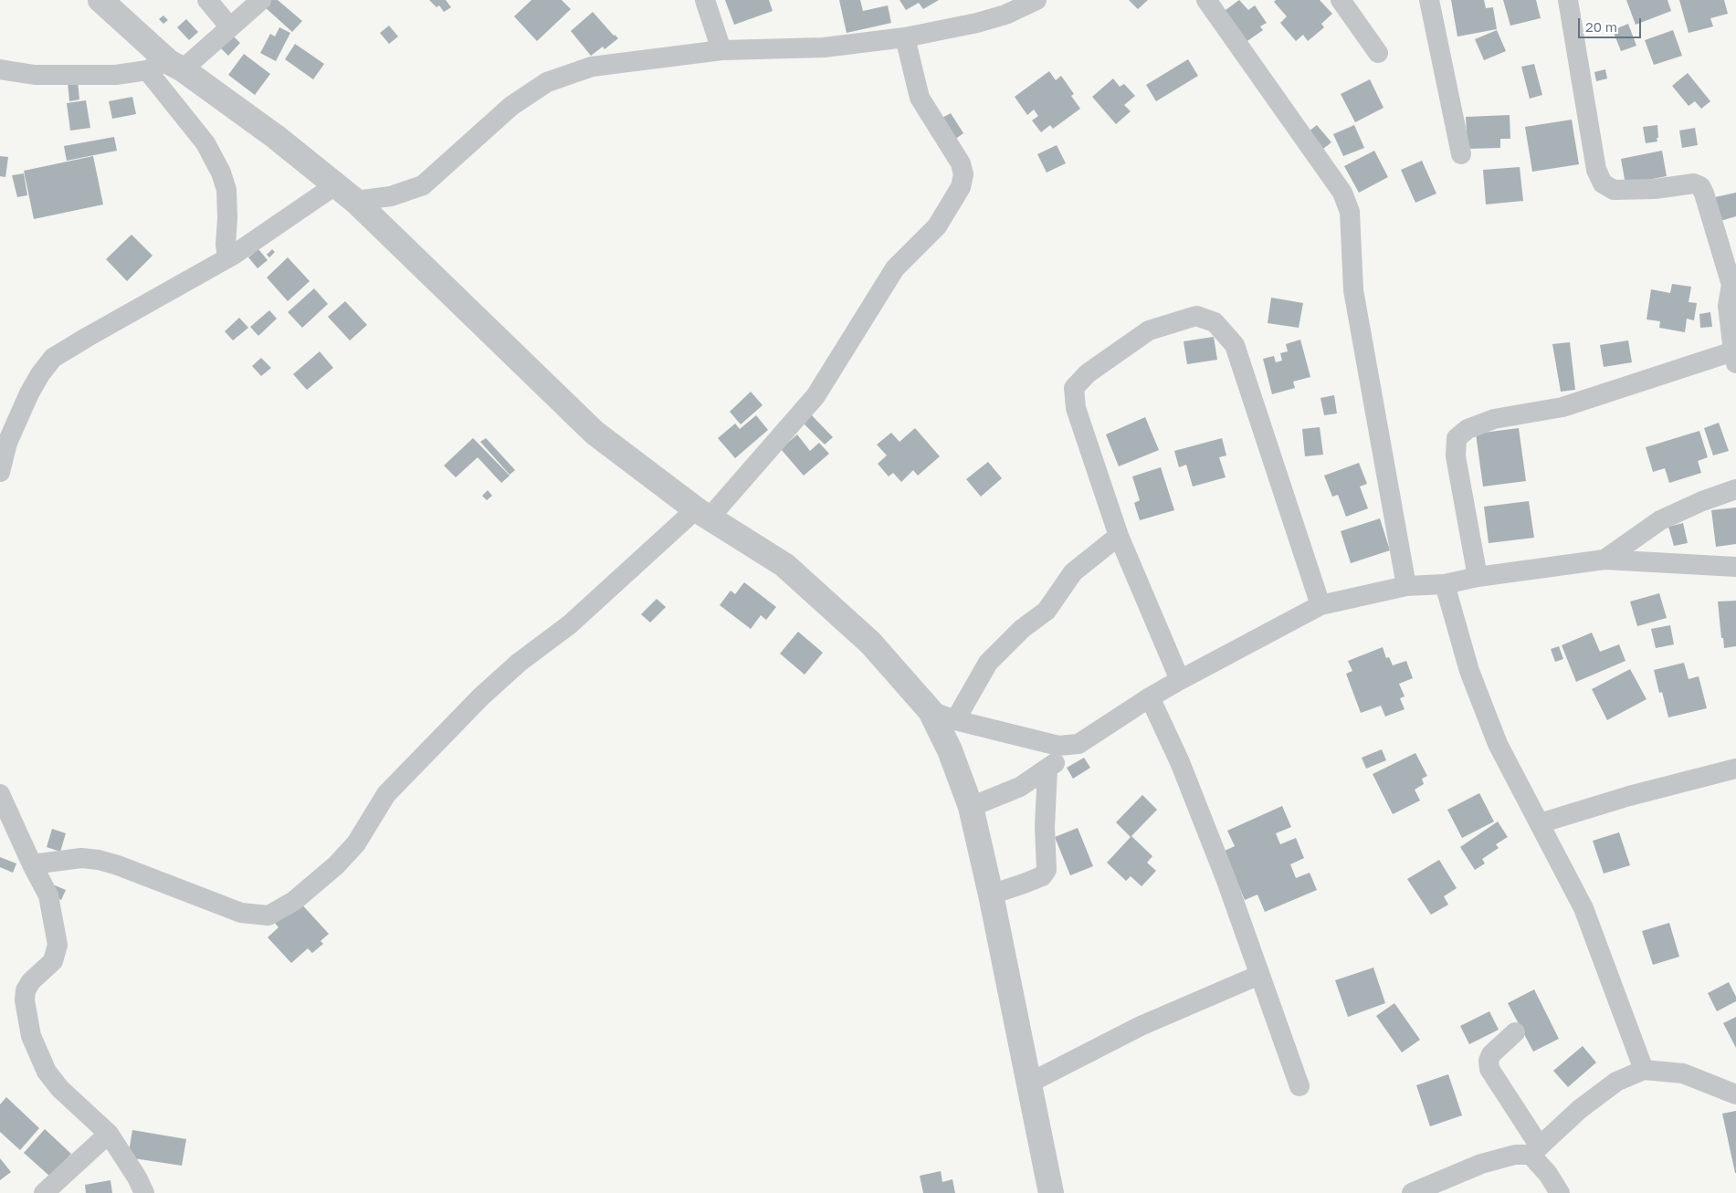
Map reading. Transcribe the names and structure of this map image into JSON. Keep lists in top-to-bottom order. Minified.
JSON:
{"scale_bar":"20 m"}
